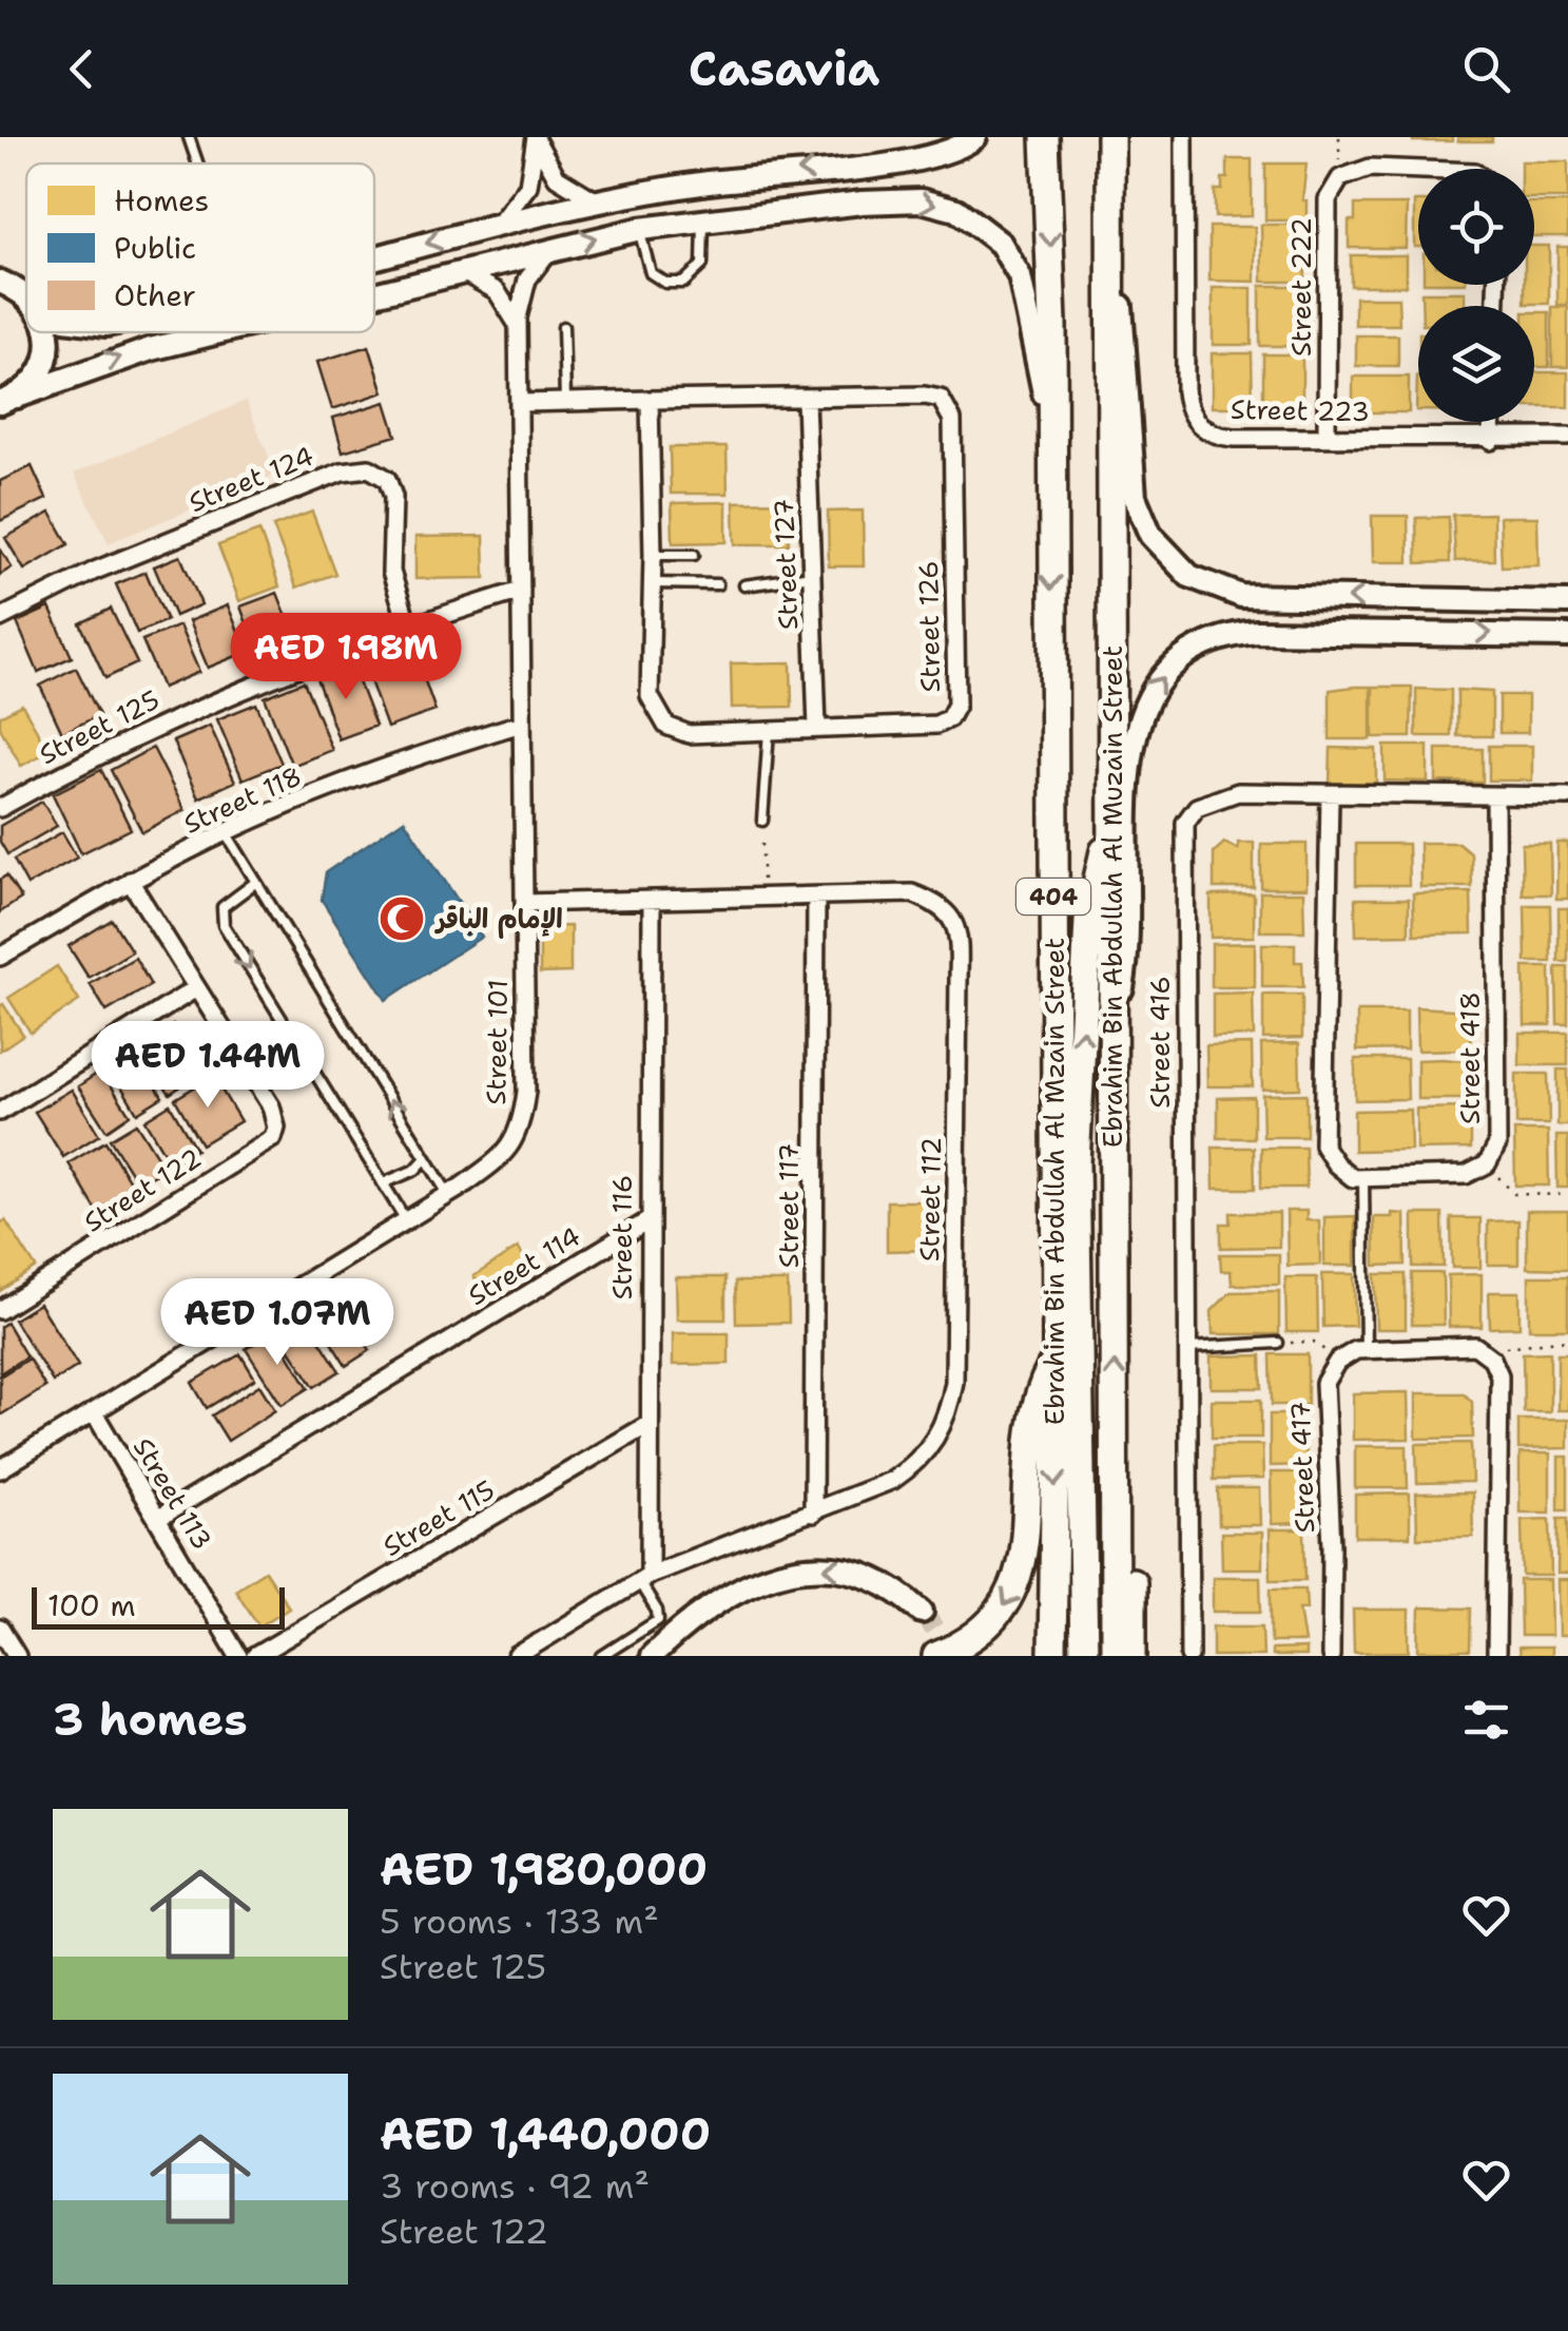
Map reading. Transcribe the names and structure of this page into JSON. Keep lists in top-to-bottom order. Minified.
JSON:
{"streets":{"main road":["404","Ebrahim Bin Abdullah Al Muzain Street","Ebrahim Bin Abdullah Al Mzain Street"],"street":["Street 222","Street 223","Street 124","Street 127","Street 126","Street 125","Street 118","Street 101","Street 416","Street 418","Street 122","Street 112","Street 117","Street 116","Street 114","Street 417","Street 113","Street 115"]},"crossings":[["Street 222","Street 223"],["Street 124","Street 125"],["Street 127","Street 126"],["Street 126","Street 101"],["Street 125","Street 101"],["Street 118","Street 101"],["Street 118","Street 122"],["Street 101","Street 112"],["Street 101","Street 113"],["Street 416","Street 418"],["Street 112","Street 117"],["Street 112","Street 116"],["Street 116","Street 114"],["Street 116","Street 115"],["Street 114","Street 113"]],"places":{"mosque":["الإمام الباقر"]},"legend":["Homes","Public","Other"],"scale_bar":"100 m","page":{"header":"Casavia","price":["AED 1.98M","AED 1.44M","AED 1.07M"],"scale":"100 m","heading":"3 homes","list":[{"name":"AED 1,980,000","note":"5 rooms · 133 m² · Street 125"},{"name":"AED 1,440,000","note":"3 rooms · 92 m² · Street 122"}]}}
